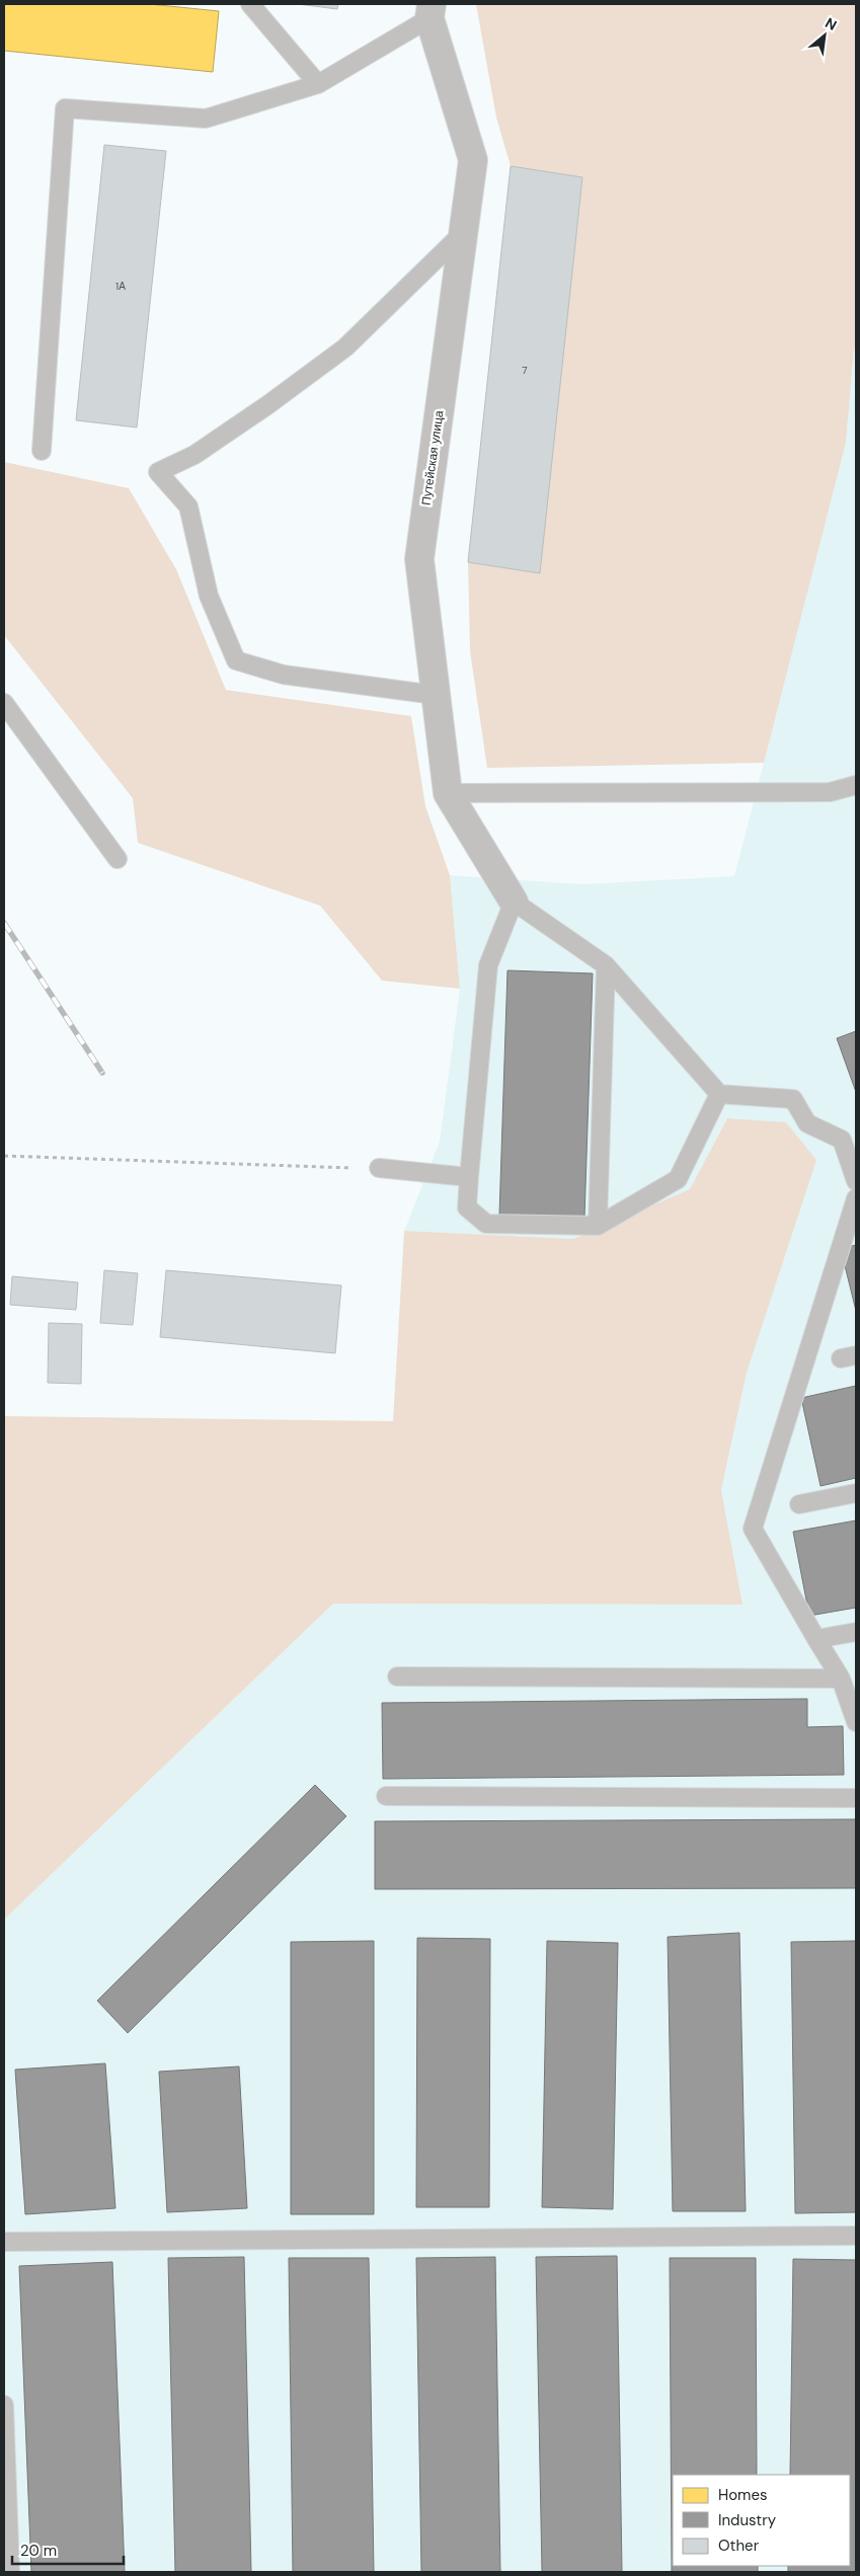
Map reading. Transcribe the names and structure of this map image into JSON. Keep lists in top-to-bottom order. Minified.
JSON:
{"streets":{"street":["Путейская улица"]},"house_numbers":["1А","7"],"legend":["Homes","Industry","Other"],"scale_bar":"20 m","north":"top right"}
